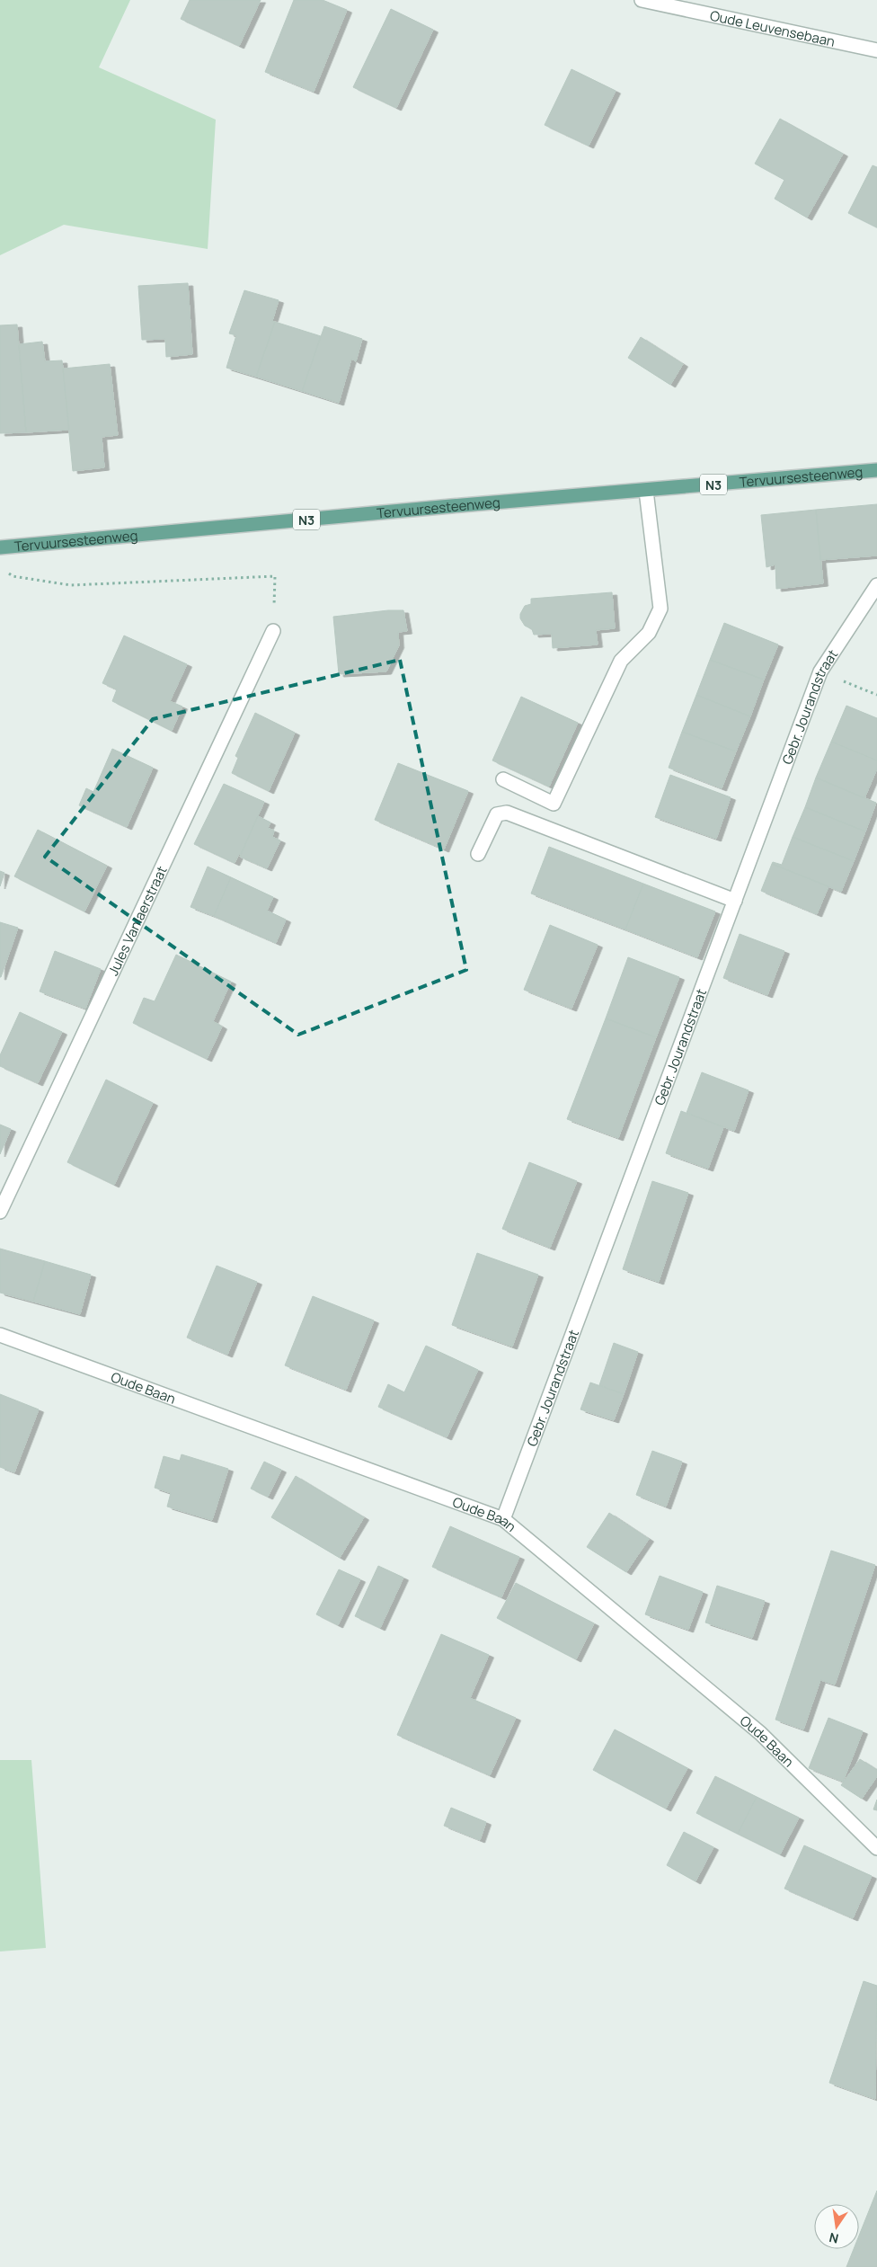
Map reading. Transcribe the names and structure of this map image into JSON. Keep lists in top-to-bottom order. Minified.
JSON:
{"streets":{"main road":["Tervuursesteenweg","N3"],"street":["Oude Leuvensebaan","Gebr. Jourandstraat","Jules Vanlaerstraat","Oude Baan"]},"crossings":[["Gebr. Jourandstraat","Oude Baan"]],"north":"bottom"}
